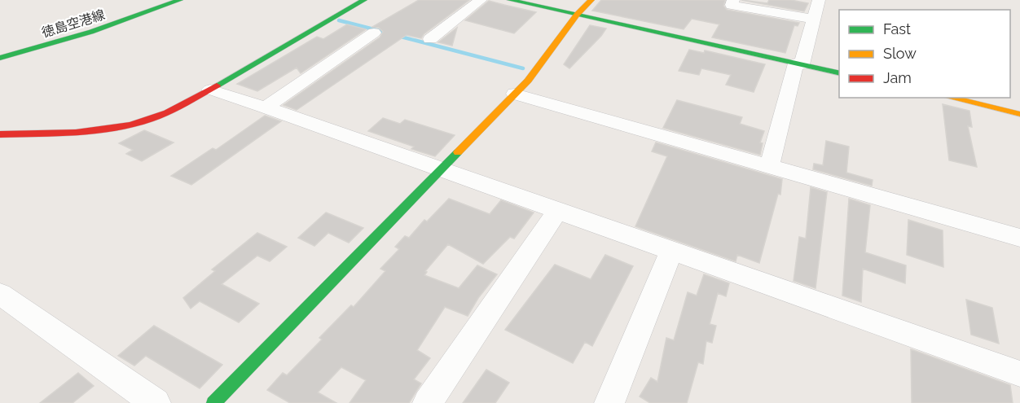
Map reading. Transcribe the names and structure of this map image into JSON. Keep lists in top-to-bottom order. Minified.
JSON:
{"streets":{"street":["徳島空港線"]},"legend":["Fast","Slow","Jam"]}
